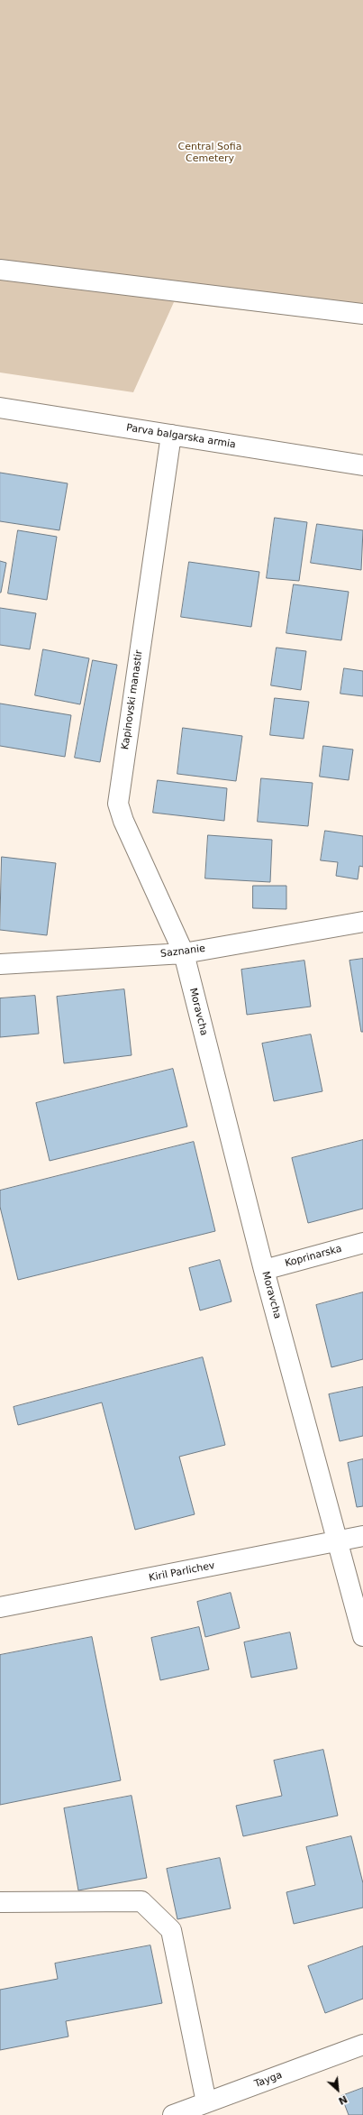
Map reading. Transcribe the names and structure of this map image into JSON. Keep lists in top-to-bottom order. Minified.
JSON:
{"streets":{"street":["Parva balgarska armia","Kapinovski manastir","Saznanie","Moravcha","Koprinarska","Kiril Parlichev","Tayga"]},"crossings":[["Parva balgarska armia","Kapinovski manastir"],["Kapinovski manastir","Saznanie"],["Kapinovski manastir","Moravcha"],["Saznanie","Moravcha"],["Moravcha","Koprinarska"],["Moravcha","Kiril Parlichev"]],"parks":["Central Sofia Cemetery"],"north":"bottom right"}
